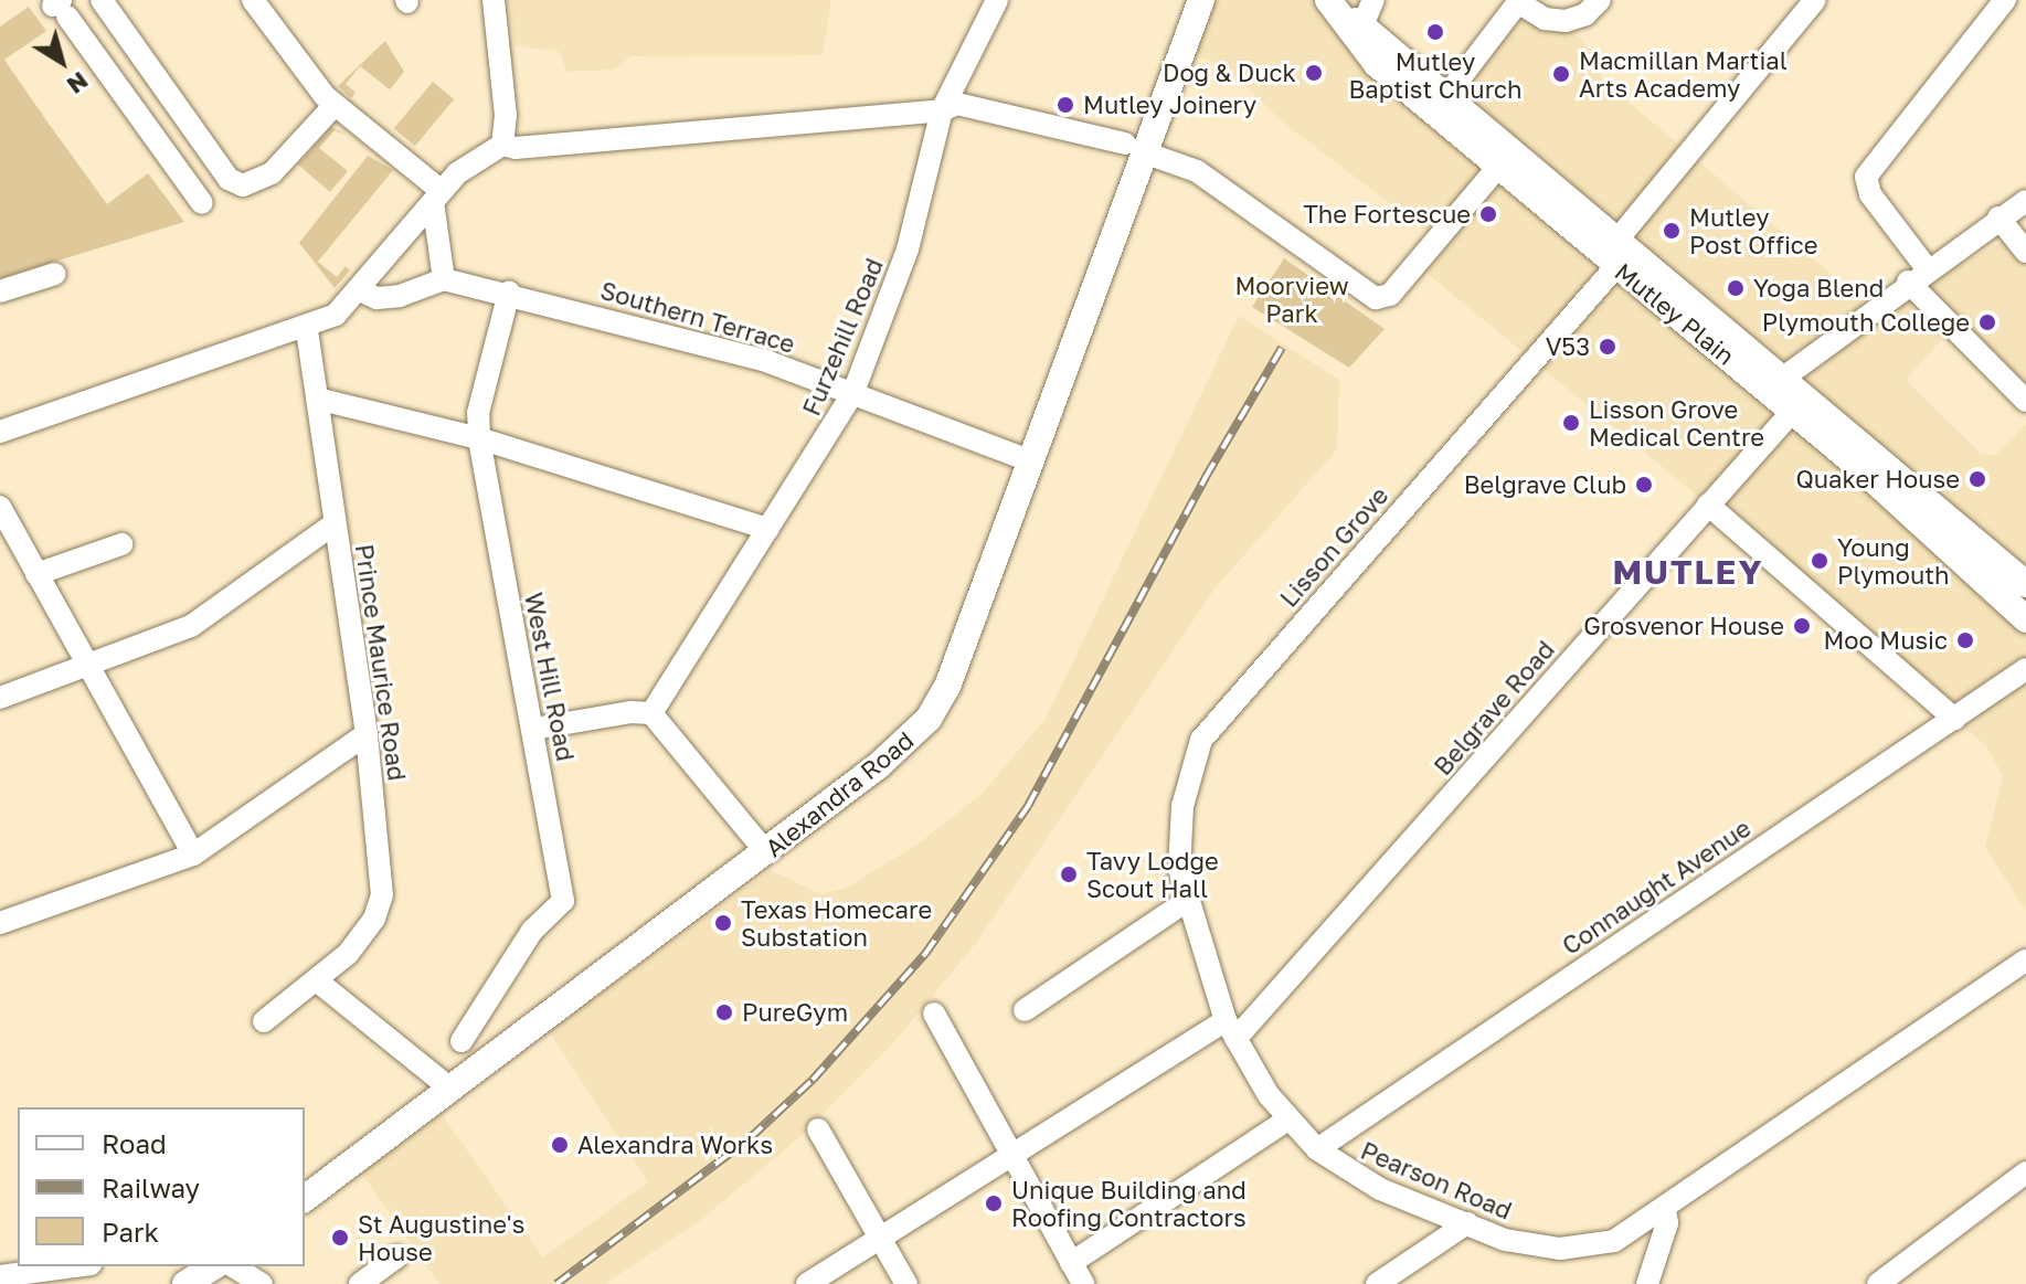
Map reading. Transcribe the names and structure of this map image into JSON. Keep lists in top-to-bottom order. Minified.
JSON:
{"streets":{"main road":["Mutley Plain","Alexandra Road"],"street":["Southern Terrace","Furzehill Road","Lisson Grove","Prince Maurice Road","West Hill Road","Belgrave Road","Connaught Avenue","Pearson Road"]},"crossings":[["Mutley Plain","Lisson Grove"],["Mutley Plain","Belgrave Road"],["Southern Terrace","Furzehill Road"],["Southern Terrace","West Hill Road"],["Southern Terrace","Alexandra Road"],["Lisson Grove","Pearson Road"],["West Hill Road","Alexandra Road"],["Belgrave Road","Pearson Road"],["Connaught Avenue","Pearson Road"]],"districts":["MUTLEY"],"parks":["Moorview Park"],"places":["Mutley Baptist Church","Dog & Duck","Macmillan Martial Arts Academy","Mutley Joinery","The Fortescue","Mutley Post Office","Yoga Blend","Plymouth College","V53","Lisson Grove Medical Centre","Quaker House","Belgrave Club","Young Plymouth","Grosvenor House","Moo Music","Tavy Lodge Scout Hall","Texas Homecare Substation","PureGym","Alexandra Works","Unique Building and Roofing Contractors","St Augustine's House"],"legend":["Road","Railway","Park"],"north":"bottom right"}
